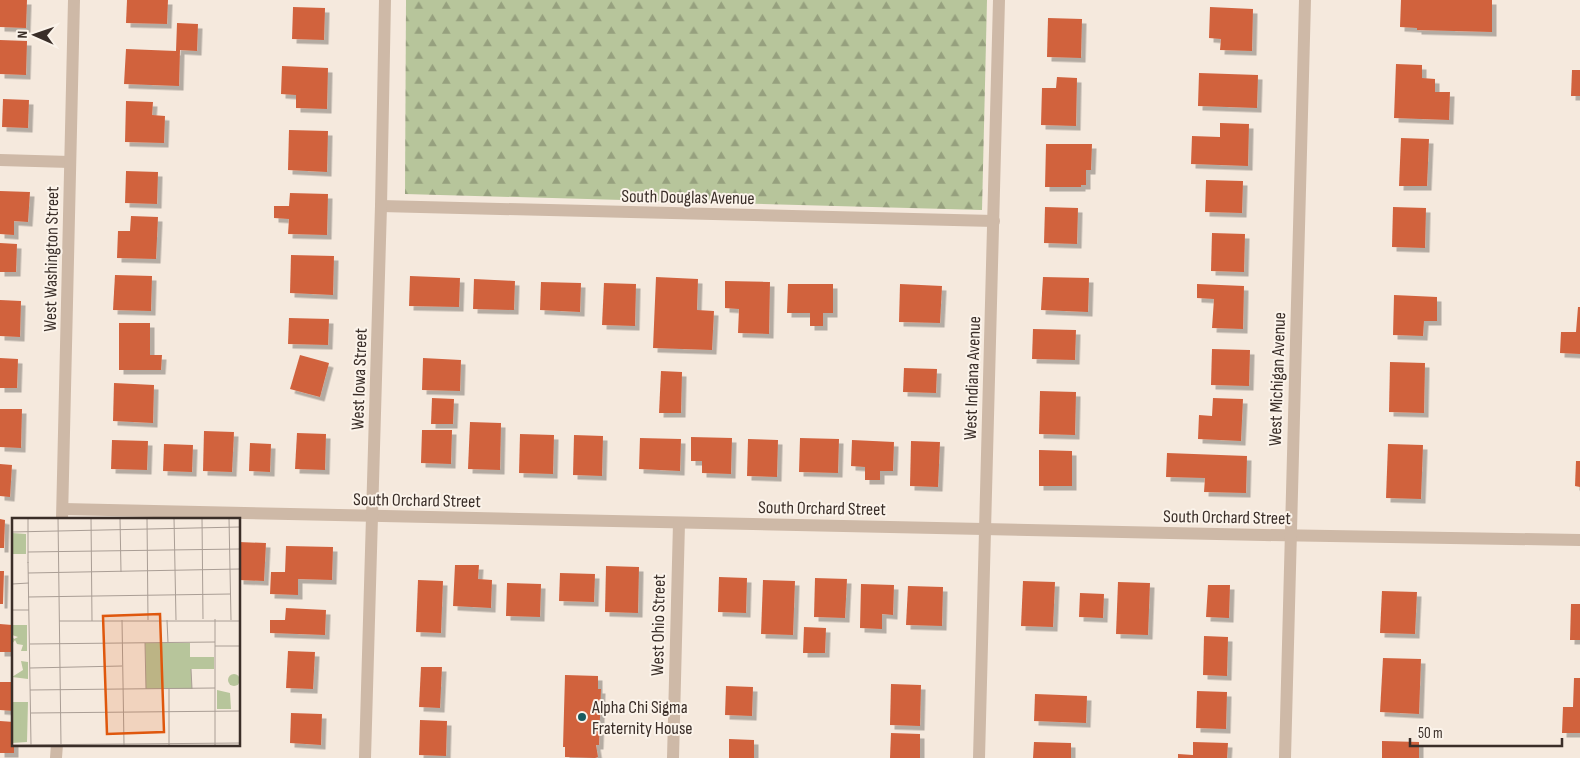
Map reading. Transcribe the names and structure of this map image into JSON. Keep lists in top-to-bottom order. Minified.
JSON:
{"streets":{"street":["South Douglas Avenue","West Washington Street","West Indiana Avenue","West Iowa Street","West Michigan Avenue","South Orchard Street","West Ohio Street"]},"crossings":[["South Douglas Avenue","West Indiana Avenue"],["South Douglas Avenue","West Iowa Street"],["West Washington Street","South Orchard Street"],["West Indiana Avenue","South Orchard Street"],["West Iowa Street","South Orchard Street"],["West Michigan Avenue","South Orchard Street"],["South Orchard Street","West Ohio Street"]],"places":["Alpha Chi Sigma Fraternity House"],"scale_bar":"50 m","north":"left"}
